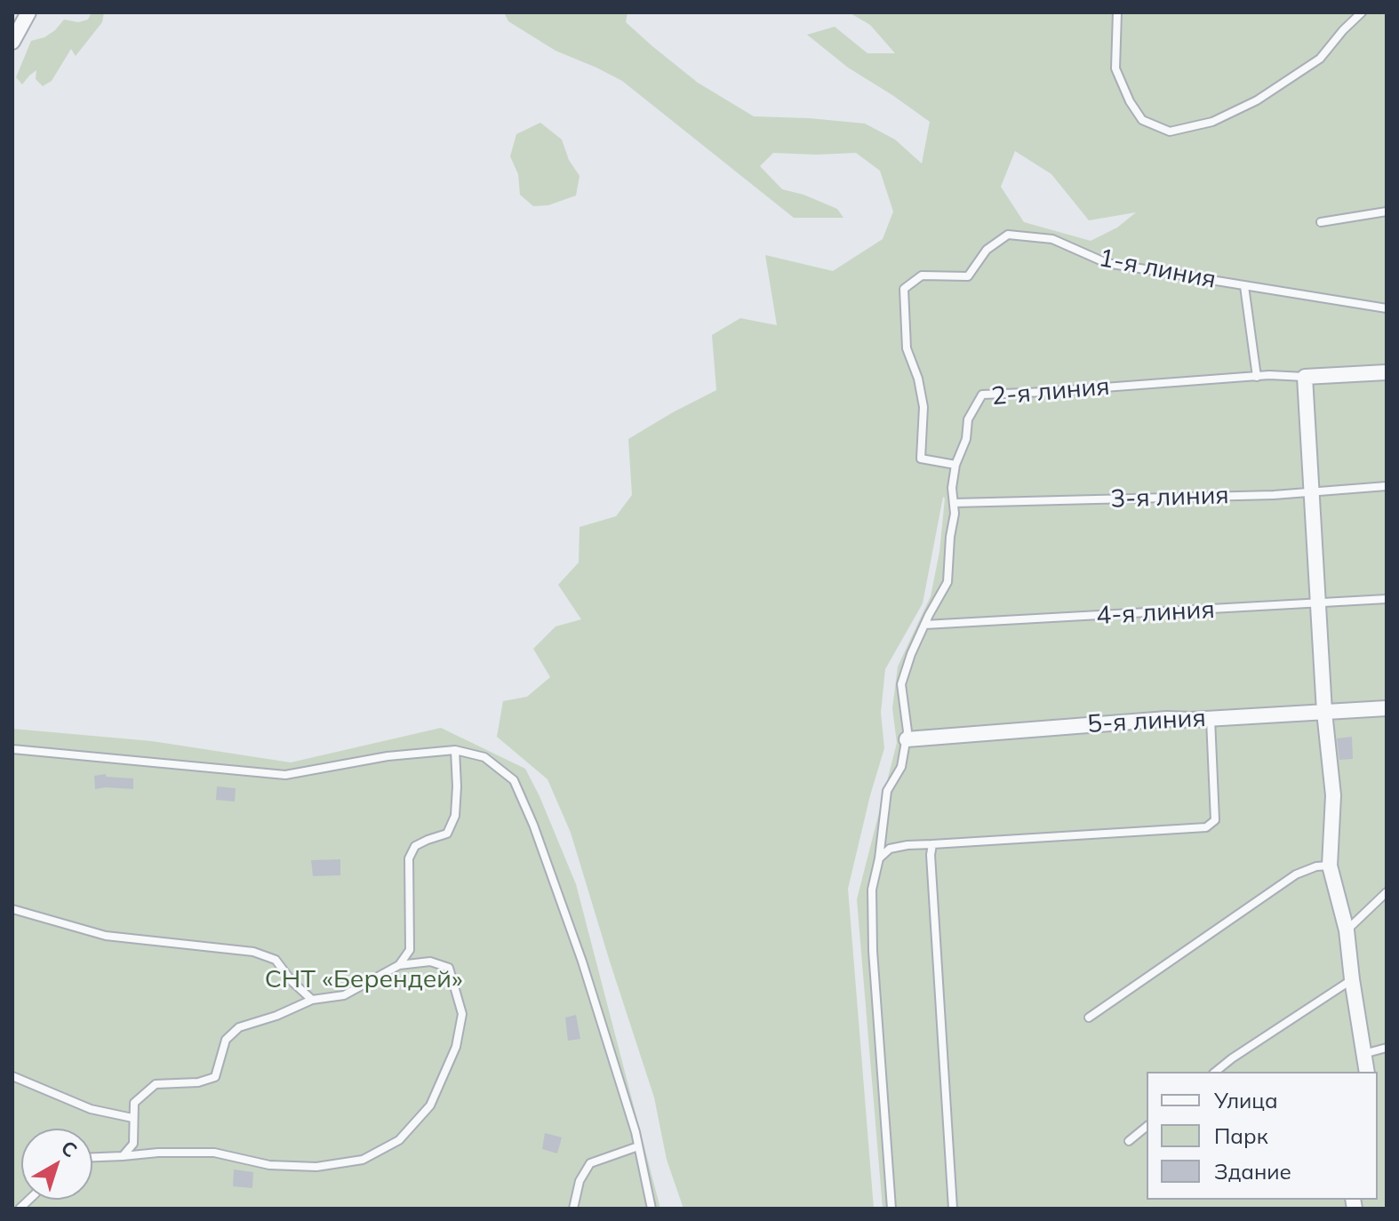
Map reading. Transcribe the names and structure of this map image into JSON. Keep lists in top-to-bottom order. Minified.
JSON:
{"streets":{"street":["5-я линия"],"lane":["1-я линия","2-я линия","3-я линия","4-я линия"]},"crossings":[["1-я линия","2-я линия"],["2-я линия","3-я линия"],["2-я линия","4-я линия"],["2-я линия","5-я линия"]],"parks":["СНТ «Берендей»"],"legend":["Улица","Парк","Здание"],"north":"top right"}
